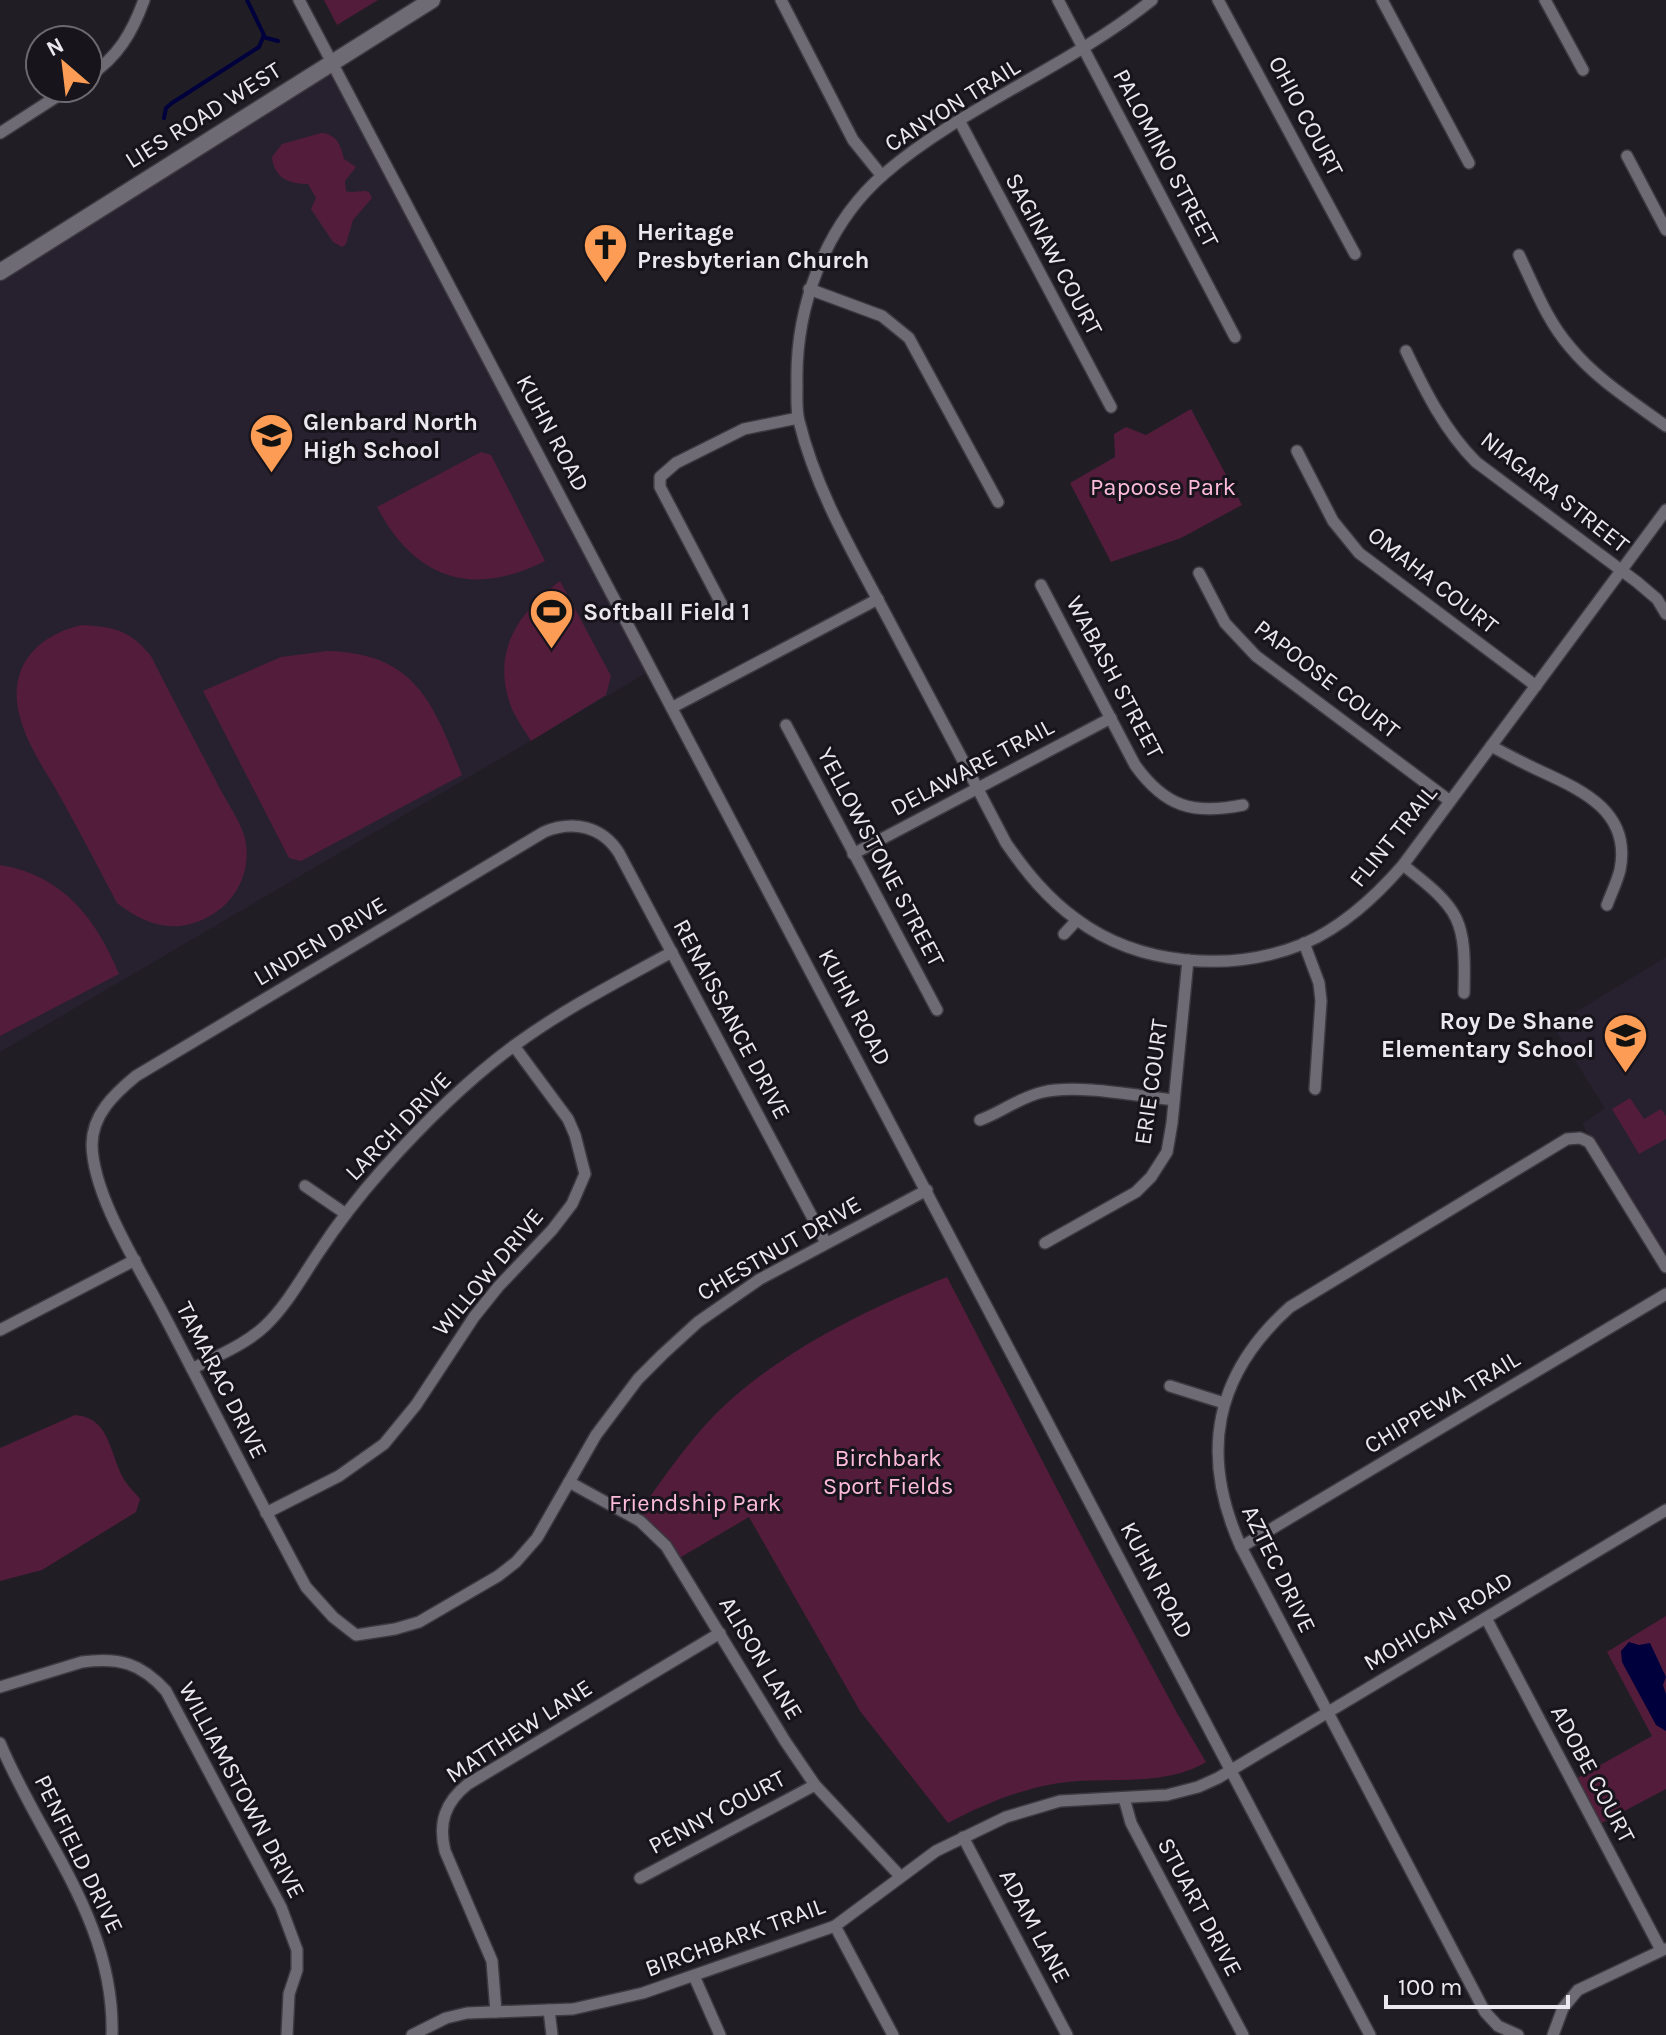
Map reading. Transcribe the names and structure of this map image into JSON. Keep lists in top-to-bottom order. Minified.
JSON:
{"streets":{"street":["CANYON TRAIL","LIES ROAD WEST","OHIO COURT","PALOMINO STREET","SAGINAW COURT","KUHN ROAD","NIAGARA STREET","OMAHA COURT","WABASH STREET","PAPOOSE COURT","DELAWARE TRAIL","FLINT TRAIL","YELLOWSTONE STREET","LINDEN DRIVE","RENAISSANCE DRIVE","ERIE COURT","LARCH DRIVE","CHESTNUT DRIVE","WILLOW DRIVE","TAMARAC DRIVE","CHIPPEWA TRAIL","AZTEC DRIVE","MOHICAN ROAD","ALISON LANE","MATTHEW LANE","ADOBE COURT","WILLIAMSTOWN DRIVE","PENNY COURT","PENFIELD DRIVE","STUART DRIVE","ADAM LANE","BIRCHBARK TRAIL"]},"crossings":[["CANYON TRAIL","PALOMINO STREET"],["CANYON TRAIL","SAGINAW COURT"],["CANYON TRAIL","FLINT TRAIL"],["LIES ROAD WEST","KUHN ROAD"],["KUHN ROAD","CHESTNUT DRIVE"],["KUHN ROAD","MOHICAN ROAD"],["KUHN ROAD","BIRCHBARK TRAIL"],["NIAGARA STREET","FLINT TRAIL"],["OMAHA COURT","FLINT TRAIL"],["WABASH STREET","DELAWARE TRAIL"],["PAPOOSE COURT","FLINT TRAIL"],["DELAWARE TRAIL","FLINT TRAIL"],["DELAWARE TRAIL","YELLOWSTONE STREET"],["FLINT TRAIL","ERIE COURT"],["LINDEN DRIVE","RENAISSANCE DRIVE"],["LINDEN DRIVE","TAMARAC DRIVE"],["RENAISSANCE DRIVE","LARCH DRIVE"],["RENAISSANCE DRIVE","CHESTNUT DRIVE"],["LARCH DRIVE","WILLOW DRIVE"],["LARCH DRIVE","TAMARAC DRIVE"],["CHESTNUT DRIVE","TAMARAC DRIVE"],["CHESTNUT DRIVE","ALISON LANE"],["WILLOW DRIVE","TAMARAC DRIVE"],["CHIPPEWA TRAIL","AZTEC DRIVE"],["AZTEC DRIVE","MOHICAN ROAD"],["MOHICAN ROAD","ADOBE COURT"],["MOHICAN ROAD","BIRCHBARK TRAIL"],["ALISON LANE","MATTHEW LANE"],["ALISON LANE","PENNY COURT"],["ALISON LANE","BIRCHBARK TRAIL"],["MATTHEW LANE","BIRCHBARK TRAIL"],["STUART DRIVE","BIRCHBARK TRAIL"],["ADAM LANE","BIRCHBARK TRAIL"]],"parks":["Papoose Park","Birchbark Sport Fields","Friendship Park"],"places":{"church":["Heritage Presbyterian Church"],"school or university":["Glenbard North High School","Roy De Shane Elementary School"],"sports":["Softball Field 1"]},"scale_bar":"100 m","north":"top left"}
